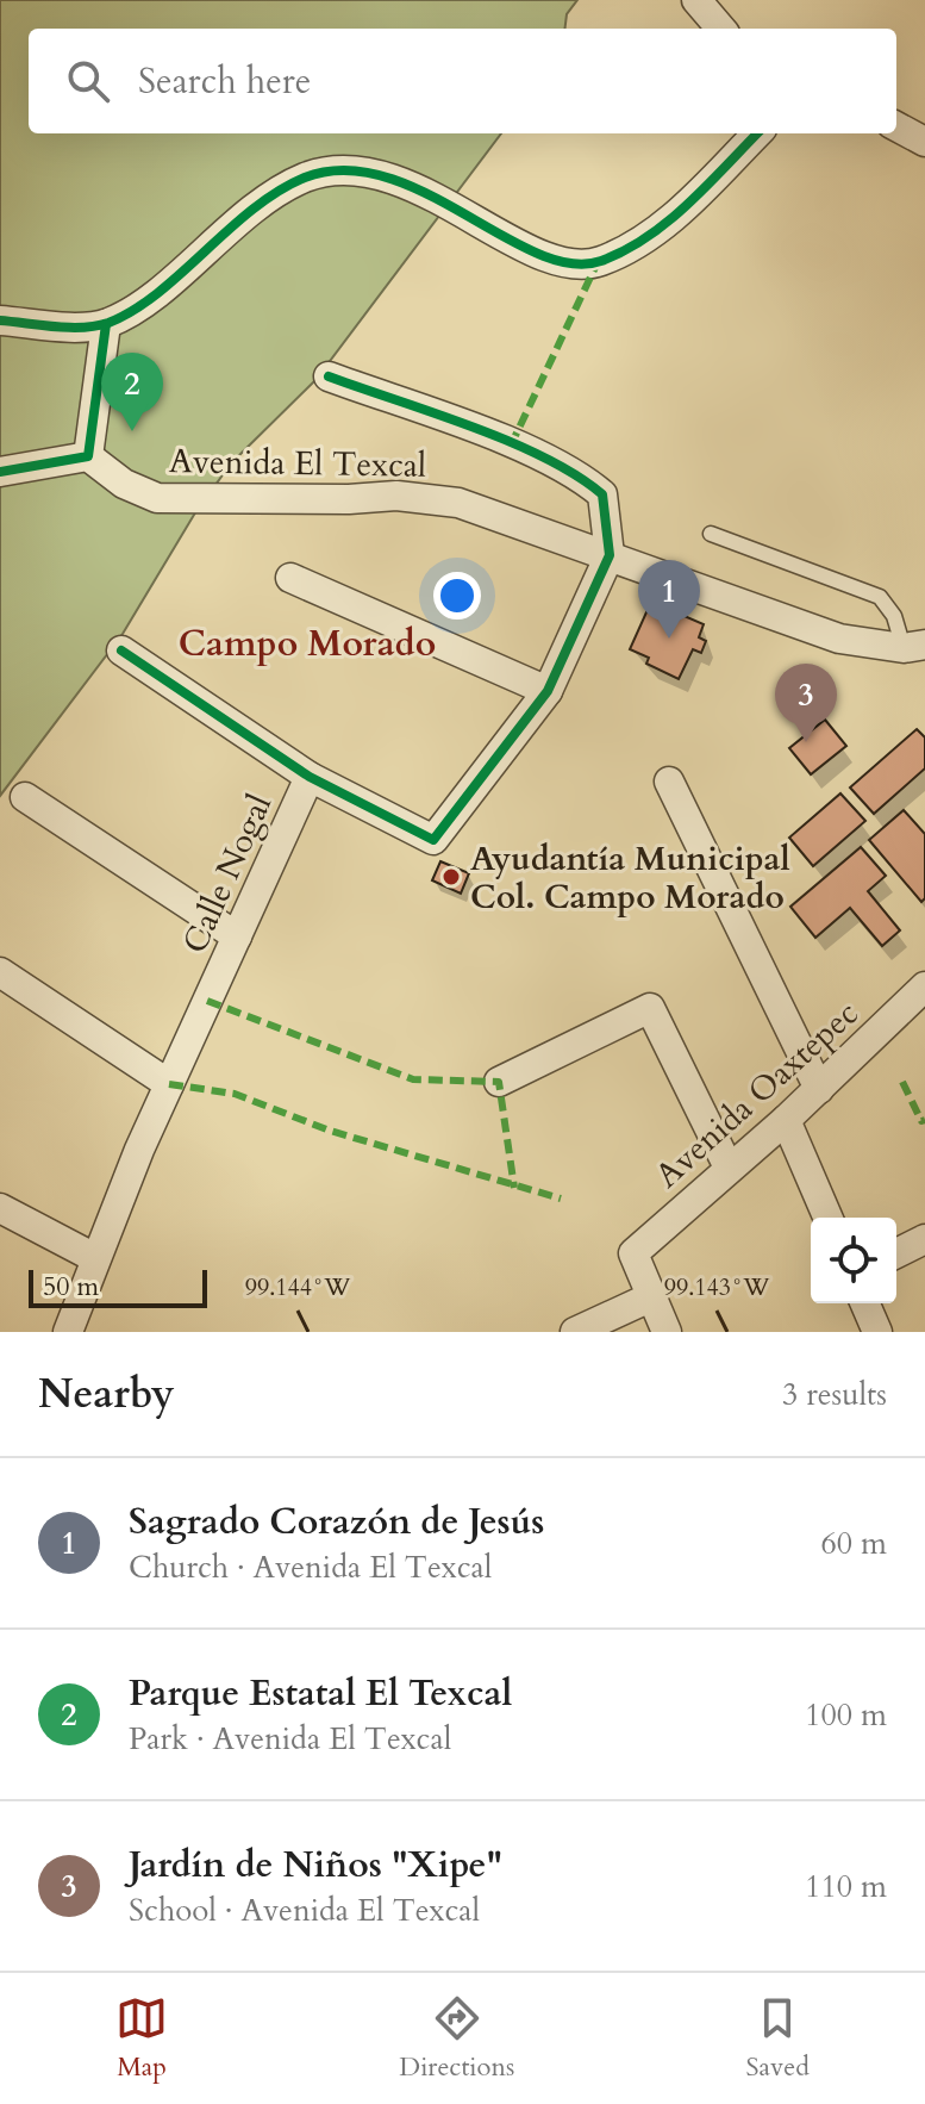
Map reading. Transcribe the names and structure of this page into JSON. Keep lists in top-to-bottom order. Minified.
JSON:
{"streets":{"street":["Avenida El Texcal","Calle Nogal","Avenida Oaxtepec"]},"crossings":[["Avenida El Texcal","Calle Nogal"]],"districts":["Campo Morado"],"places":["Ayudantía Municipal Col. Campo Morado"],"scale_bar":"50 m","page":{"search":"Search here","pins":["2","1","3"],"scale":"50 m","heading":["Nearby","3 results"],"list":[{"mark":"1","name":"Sagrado Corazón de Jesús","note":"Church · Avenida El Texcal","value":"60 m"},{"mark":"2","name":"Parque Estatal El Texcal","note":"Park · Avenida El Texcal","value":"100 m"},{"mark":"3","name":"Jardín de Niños \"Xipe\"","note":"School · Avenida El Texcal","value":"110 m"}],"nav":["Map","Directions","Saved"]},"coordinates":["99.144°W","99.143°W"]}
